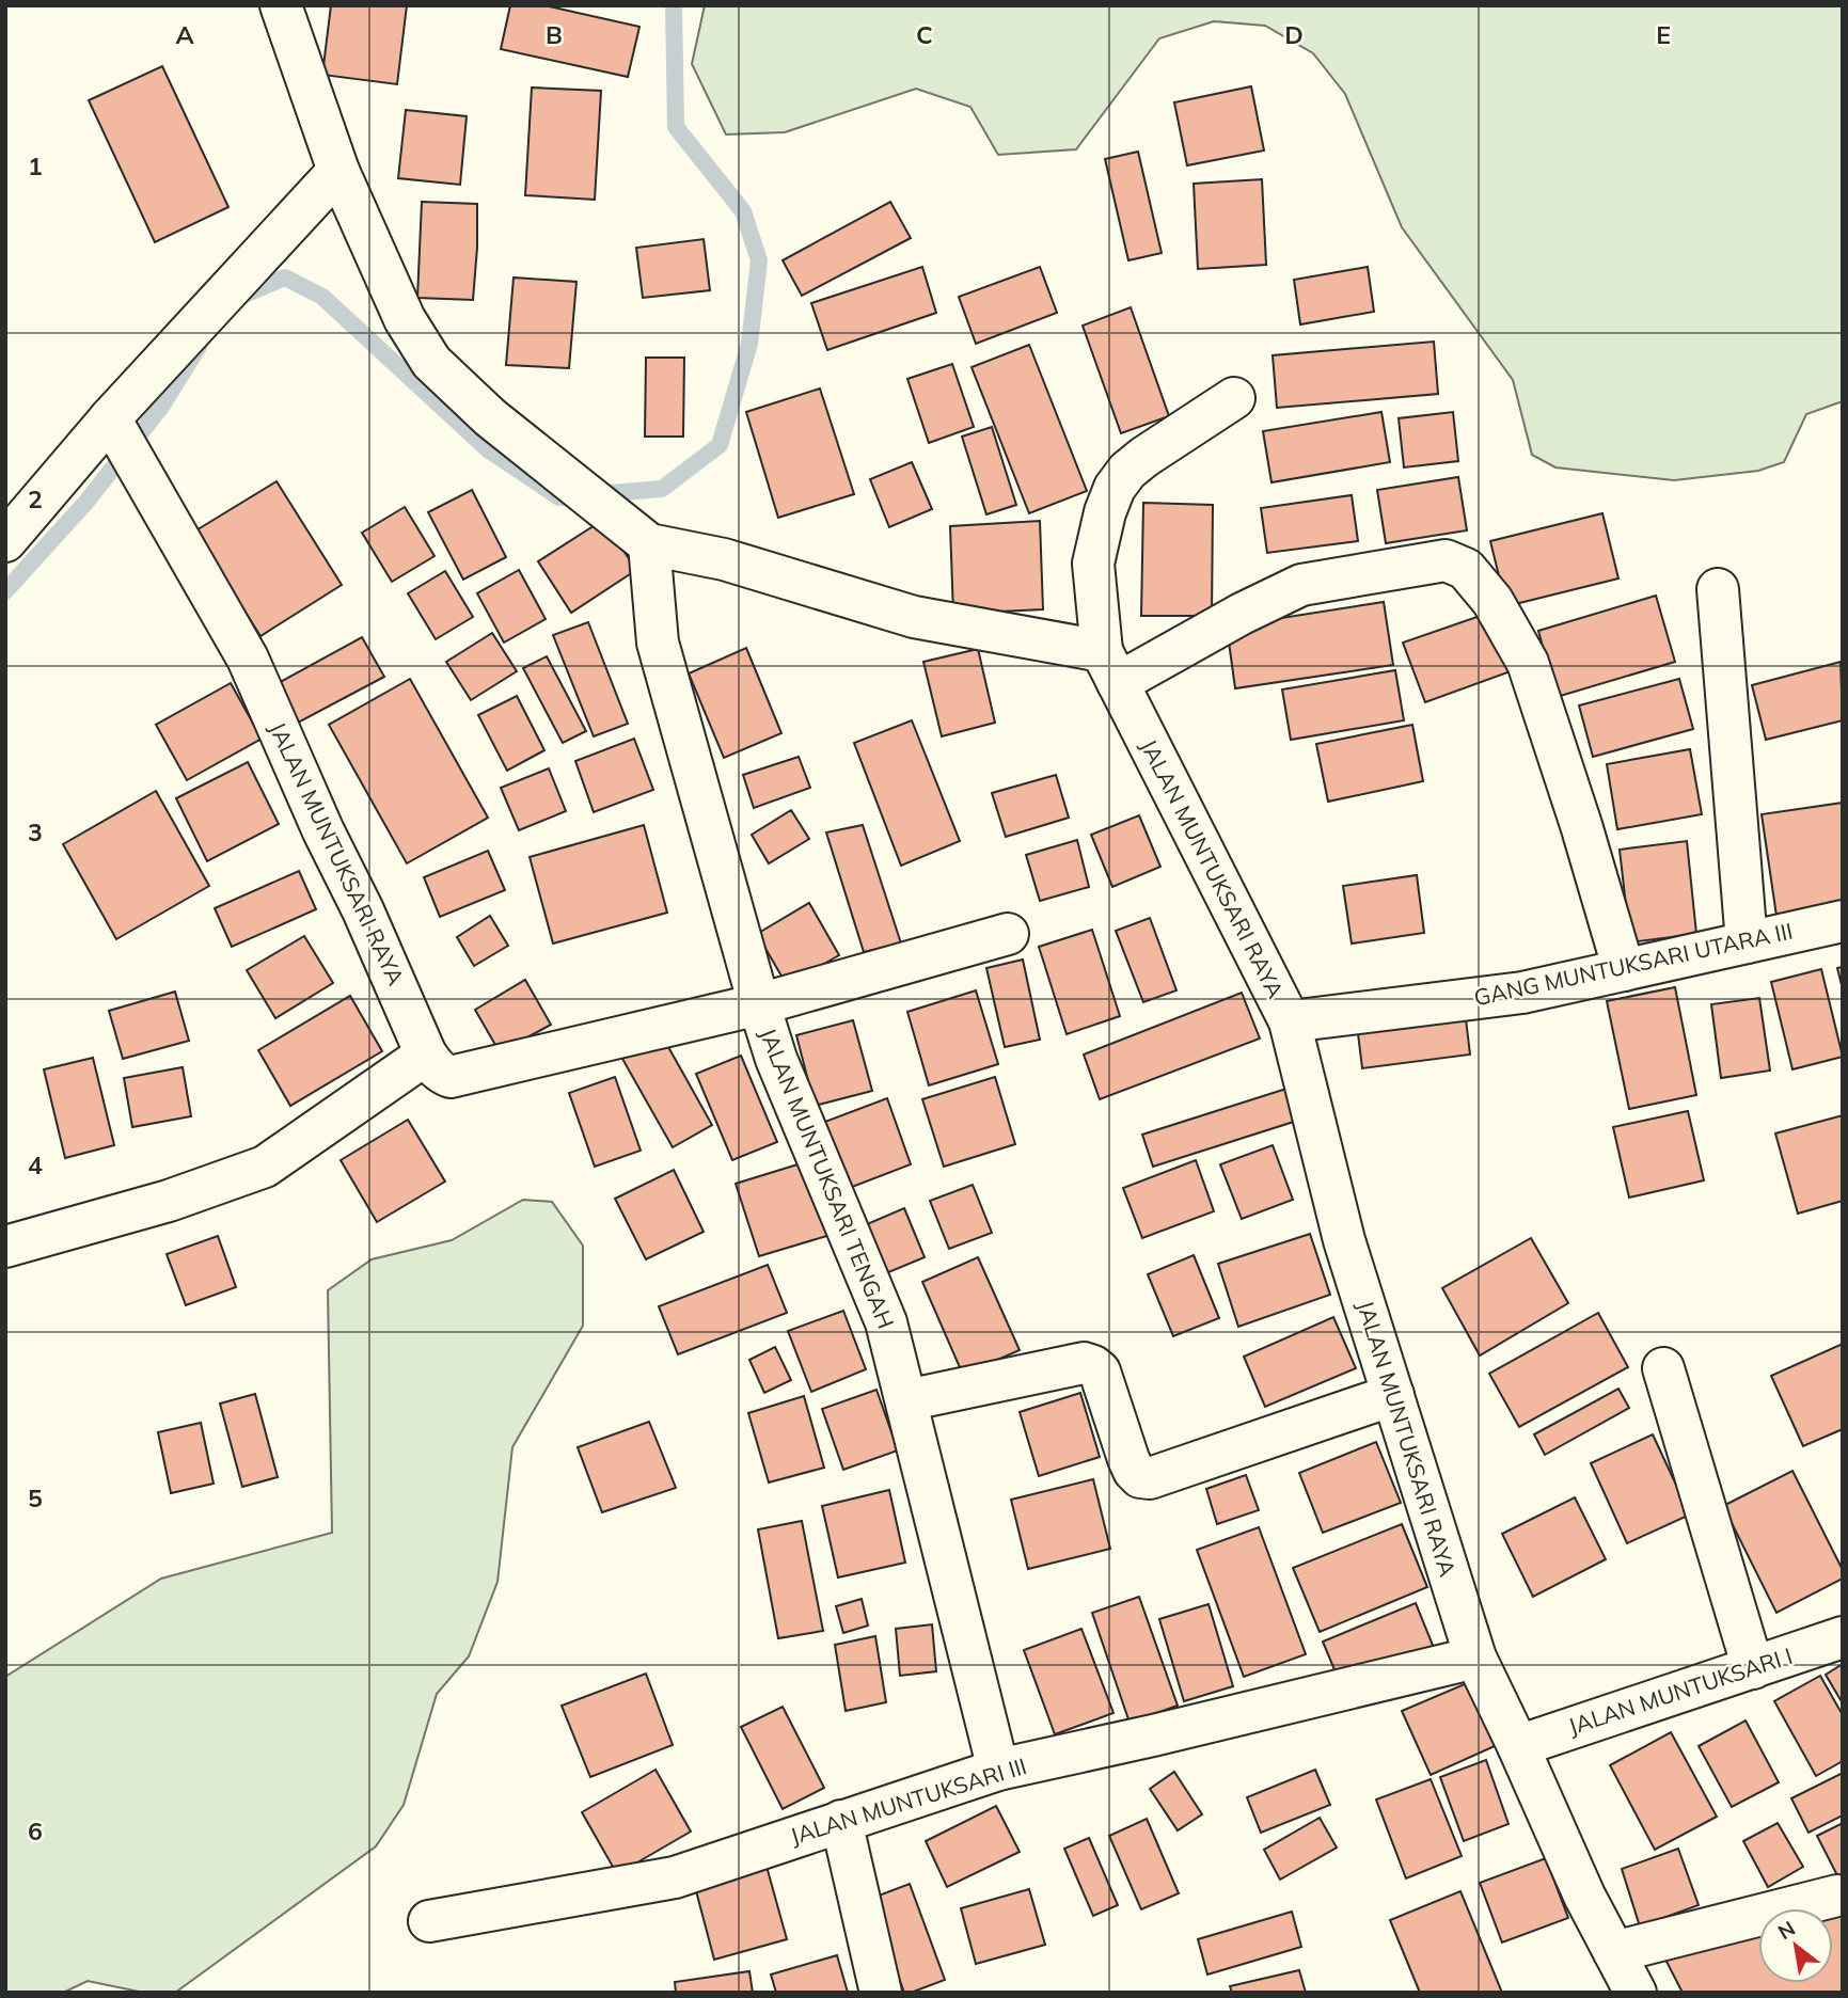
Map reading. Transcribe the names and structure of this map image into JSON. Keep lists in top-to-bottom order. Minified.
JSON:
{"streets":{"street":["JALAN MUNTUKSARI RAYA","GANG MUNTUKSARI UTARA III","JALAN MUNTUKSARI TENGAH","JALAN MUNTUKSARI I","JALAN MUNTUKSARI III"]},"crossings":[["JALAN MUNTUKSARI RAYA","GANG MUNTUKSARI UTARA III"],["JALAN MUNTUKSARI RAYA","JALAN MUNTUKSARI TENGAH"],["JALAN MUNTUKSARI RAYA","JALAN MUNTUKSARI I"],["JALAN MUNTUKSARI RAYA","JALAN MUNTUKSARI III"],["JALAN MUNTUKSARI TENGAH","JALAN MUNTUKSARI III"]],"north":"top left","grid":{"columns":["A","B","C","D","E"],"rows":["1","2","3","4","5","6"]}}
